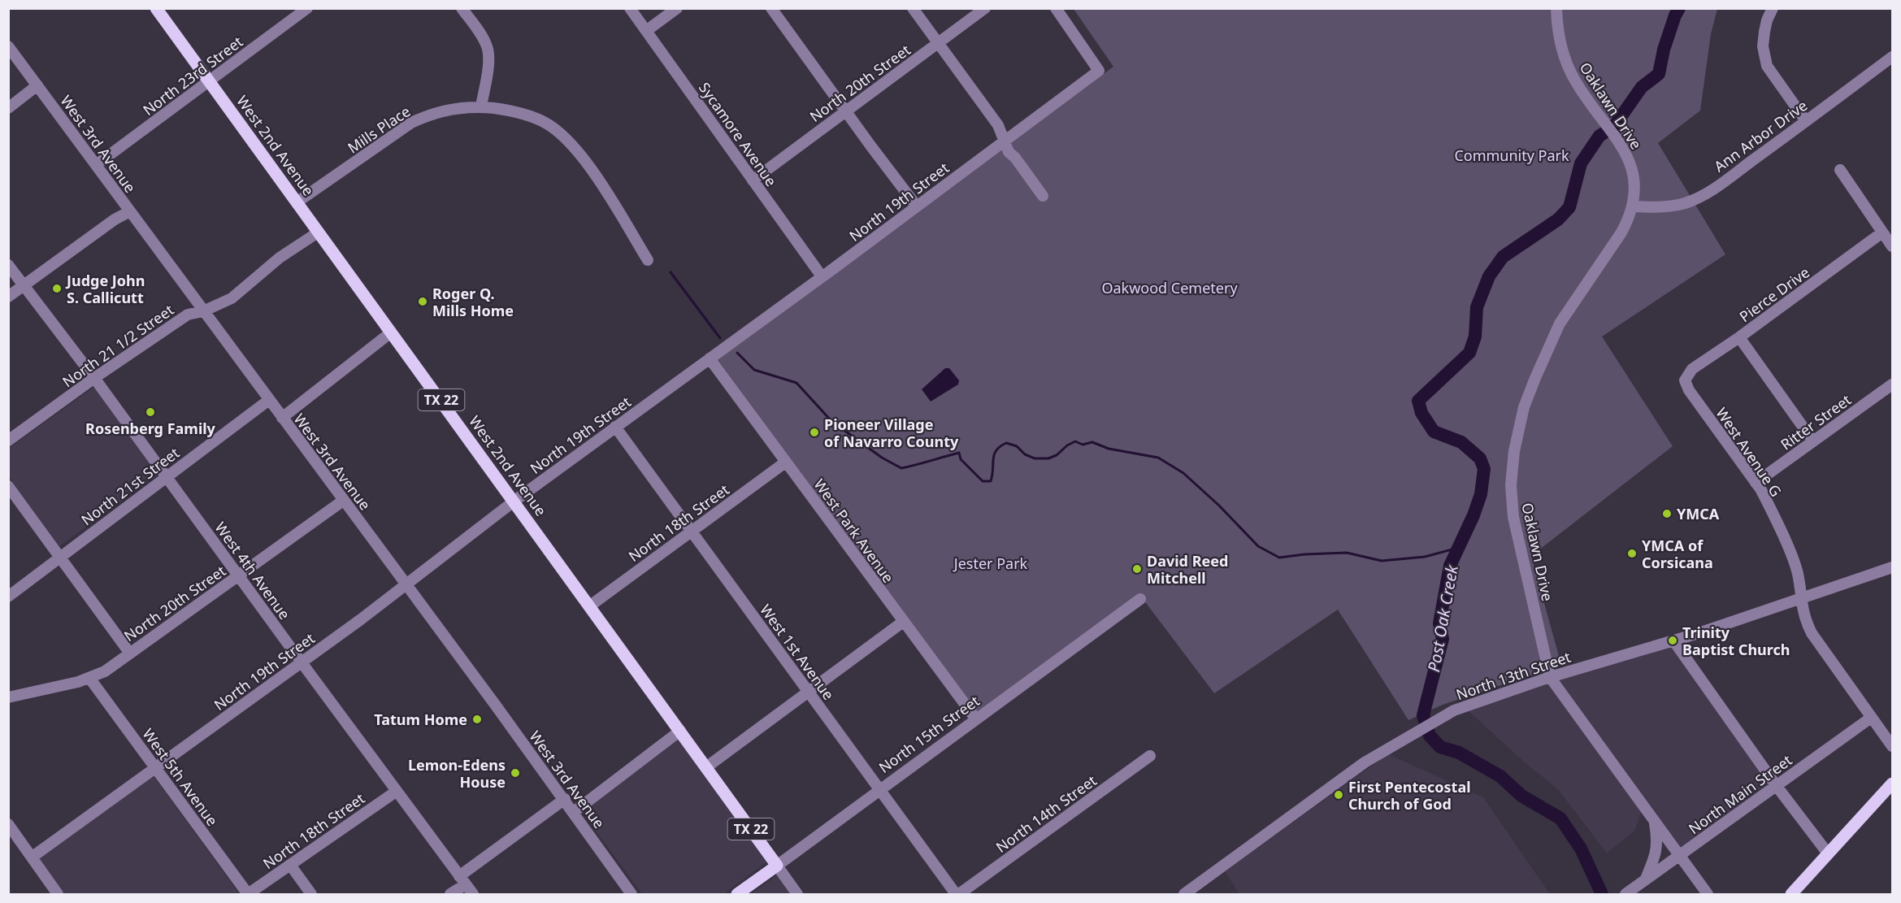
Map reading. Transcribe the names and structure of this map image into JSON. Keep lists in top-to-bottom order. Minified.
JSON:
{"streets":{"main road":["West 2nd Avenue","TX 22","North 15th Street"],"street":["North 23rd Street","North 20th Street","Oaklawn Drive","Mills Place","Sycamore Avenue","Ann Arbor Drive","West 3rd Avenue","North 19th Street","Pierce Drive","North 21 1/2 Street","Ritter Street","West Avenue G","North 21st Street","North 18th Street","West Park Avenue","West 4th Avenue","West 1st Avenue","North 13th Street","West 5th Avenue","North Main Street","North 14th Street"]},"crossings":[["North 23rd Street","West 3rd Avenue"],["North 23rd Street","West 2nd Avenue"],["North 20th Street","Sycamore Avenue"],["North 20th Street","West 3rd Avenue"],["North 20th Street","West 4th Avenue"],["North 20th Street","West 5th Avenue"],["Oaklawn Drive","Ann Arbor Drive"],["Oaklawn Drive","North 13th Street"],["Oaklawn Drive","North Main Street"],["Mills Place","West 2nd Avenue"],["Sycamore Avenue","North 19th Street"],["West 3rd Avenue","North 19th Street"],["West 3rd Avenue","North 21 1/2 Street"],["West 3rd Avenue","North 21st Street"],["West 2nd Avenue","North 19th Street"],["West 2nd Avenue","North 21 1/2 Street"],["West 2nd Avenue","North 18th Street"],["West 2nd Avenue","North 15th Street"],["North 19th Street","West Park Avenue"],["North 19th Street","West 4th Avenue"],["North 19th Street","West 1st Avenue"],["North 19th Street","West 5th Avenue"],["Pierce Drive","West Avenue G"],["North 21 1/2 Street","West 4th Avenue"],["Ritter Street","West Avenue G"],["West Avenue G","North 13th Street"],["West Avenue G","North Main Street"],["North 21st Street","West 4th Avenue"],["North 18th Street","West Park Avenue"],["North 18th Street","West 4th Avenue"],["North 18th Street","West 1st Avenue"],["North 18th Street","West 5th Avenue"],["West Park Avenue","North 15th Street"],["West 1st Avenue","North 15th Street"],["West 1st Avenue","North 14th Street"]],"water":["Post Oak Creek"],"parks":["Community Park","Oakwood Cemetery","Jester Park"],"places":["Judge John S. Callicutt","Roger Q. Mills Home","Rosenberg Family","Pioneer Village of Navarro County","YMCA","YMCA of Corsicana","David Reed Mitchell","Trinity Baptist Church","Tatum Home","Lemon-Edens House","First Pentecostal Church of God"]}
